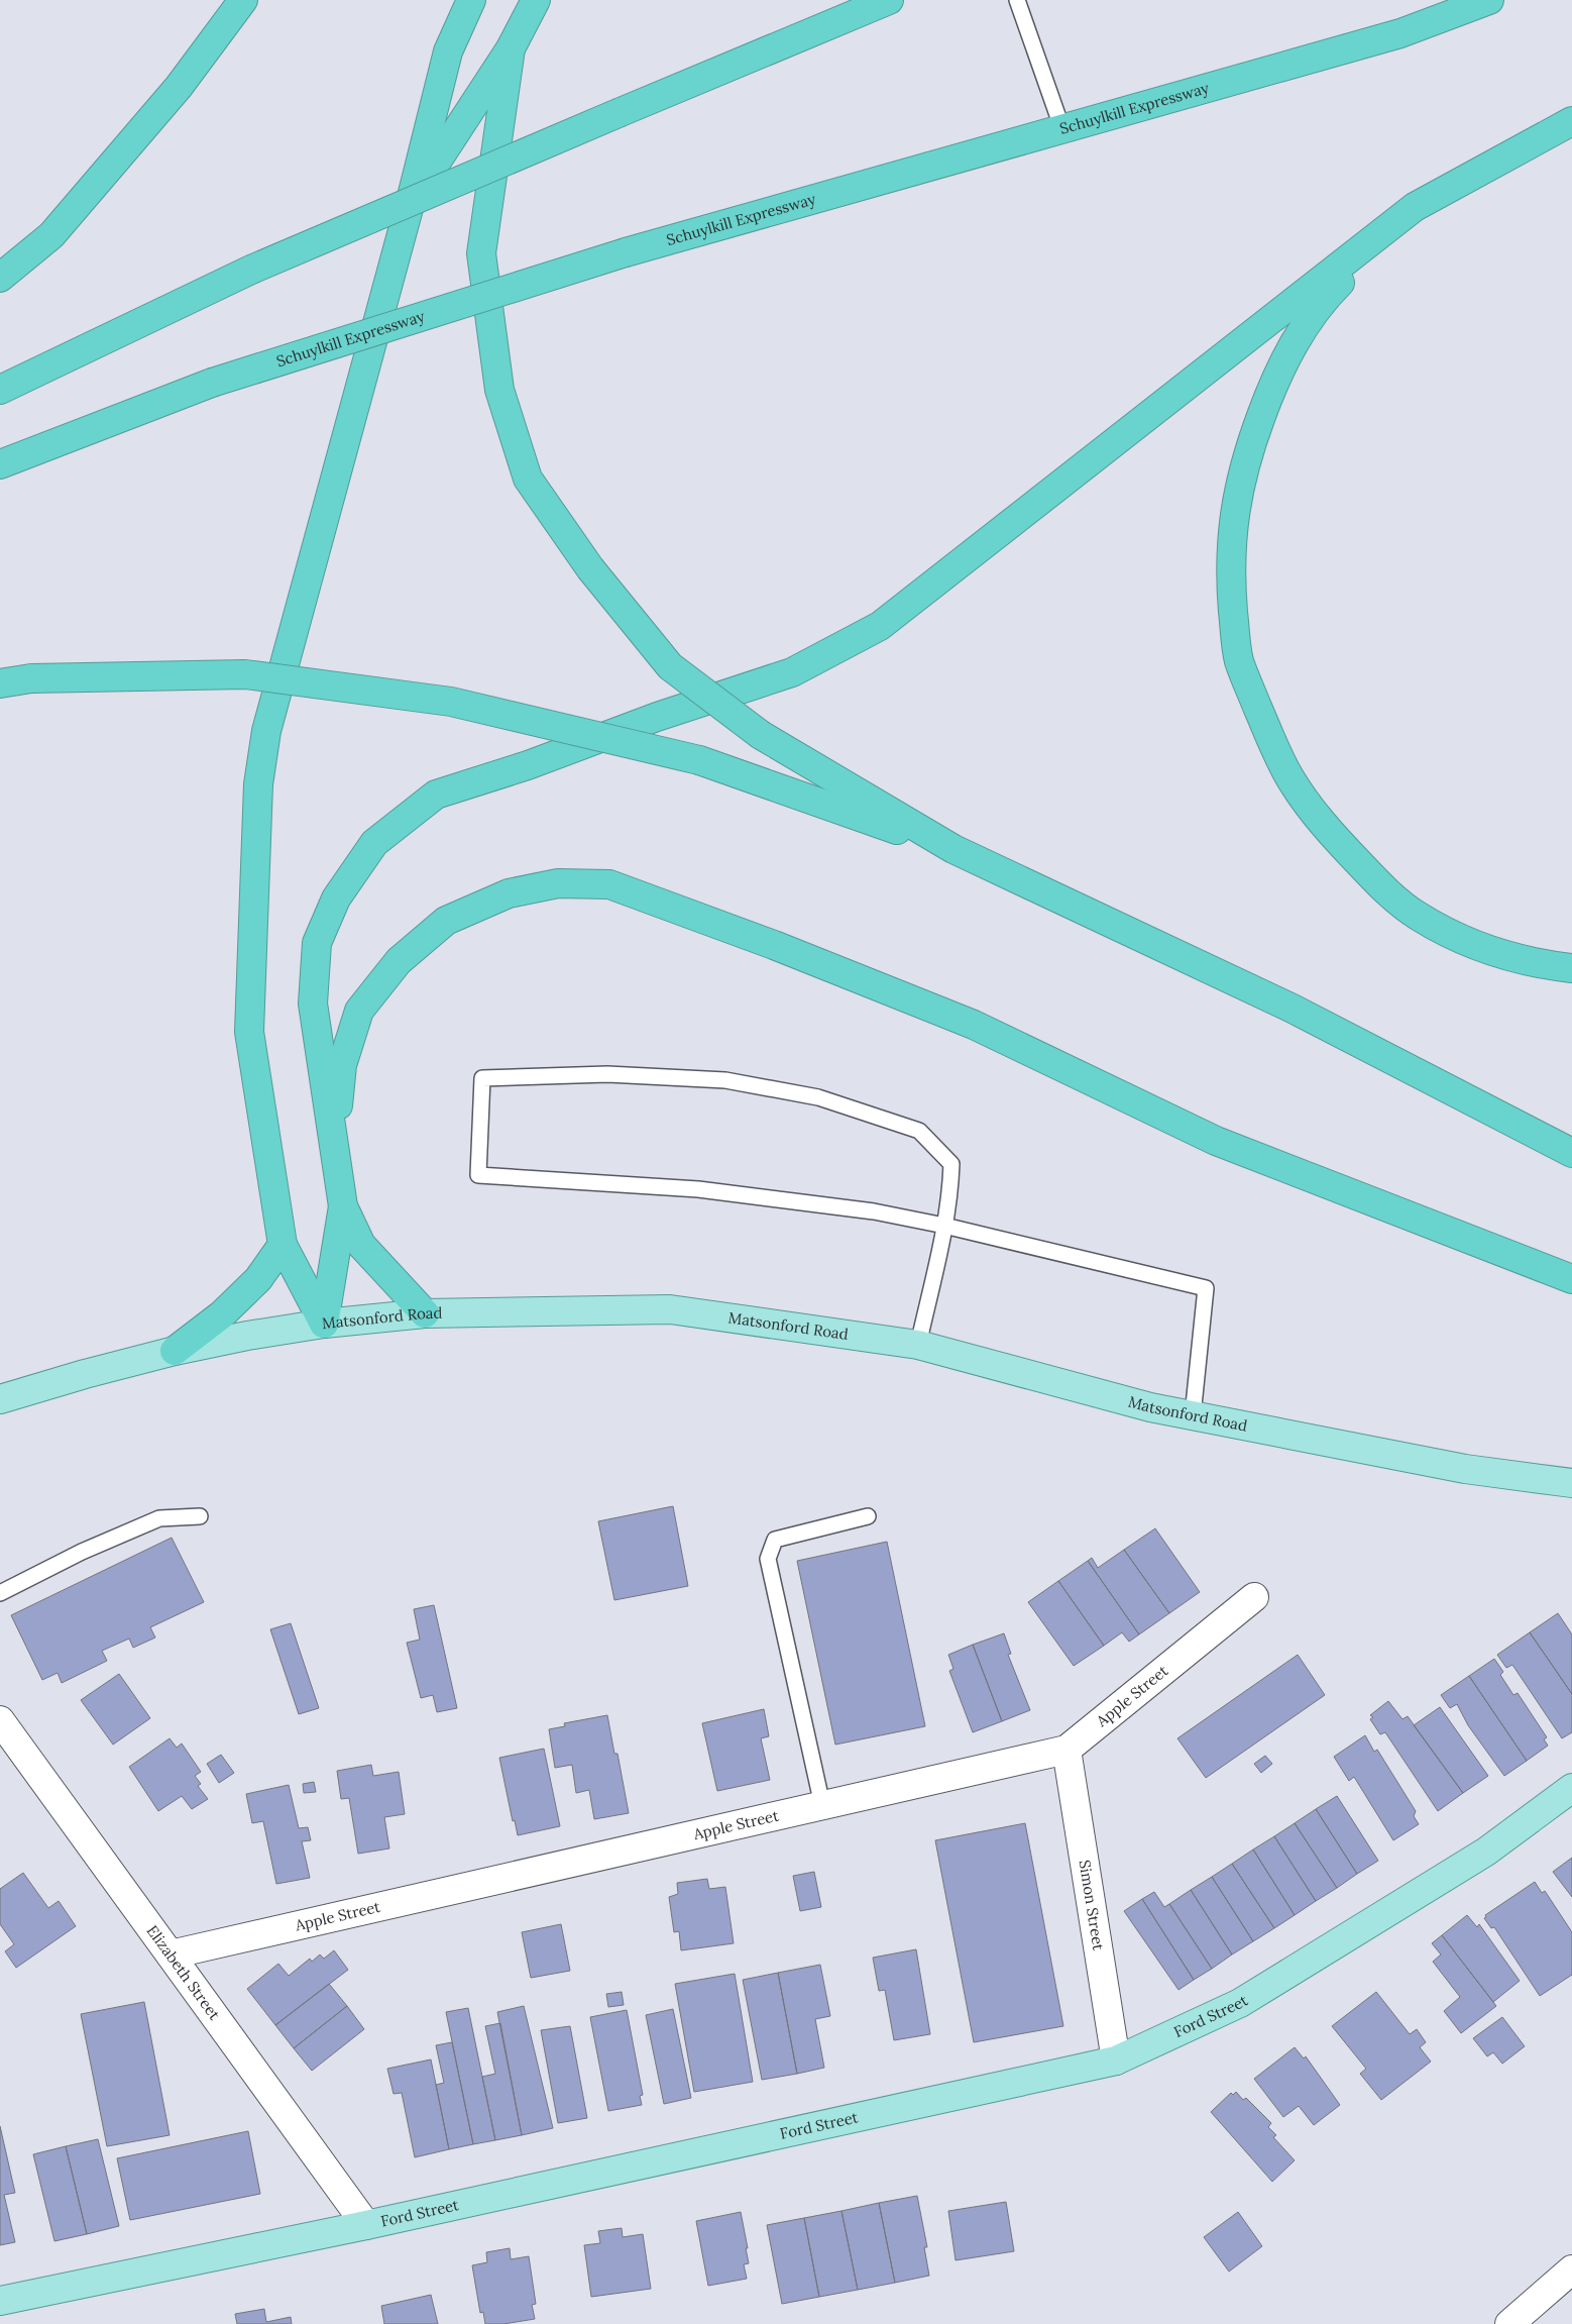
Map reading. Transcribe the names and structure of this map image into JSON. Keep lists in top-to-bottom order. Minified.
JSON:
{"streets":{"highway":["Schuylkill Expressway"],"main road":["Matsonford Road","Ford Street"],"street":["Apple Street","Simon Street","Elizabeth Street"]},"crossings":[["Apple Street","Simon Street"],["Apple Street","Elizabeth Street"],["Simon Street","Ford Street"],["Elizabeth Street","Ford Street"]]}
